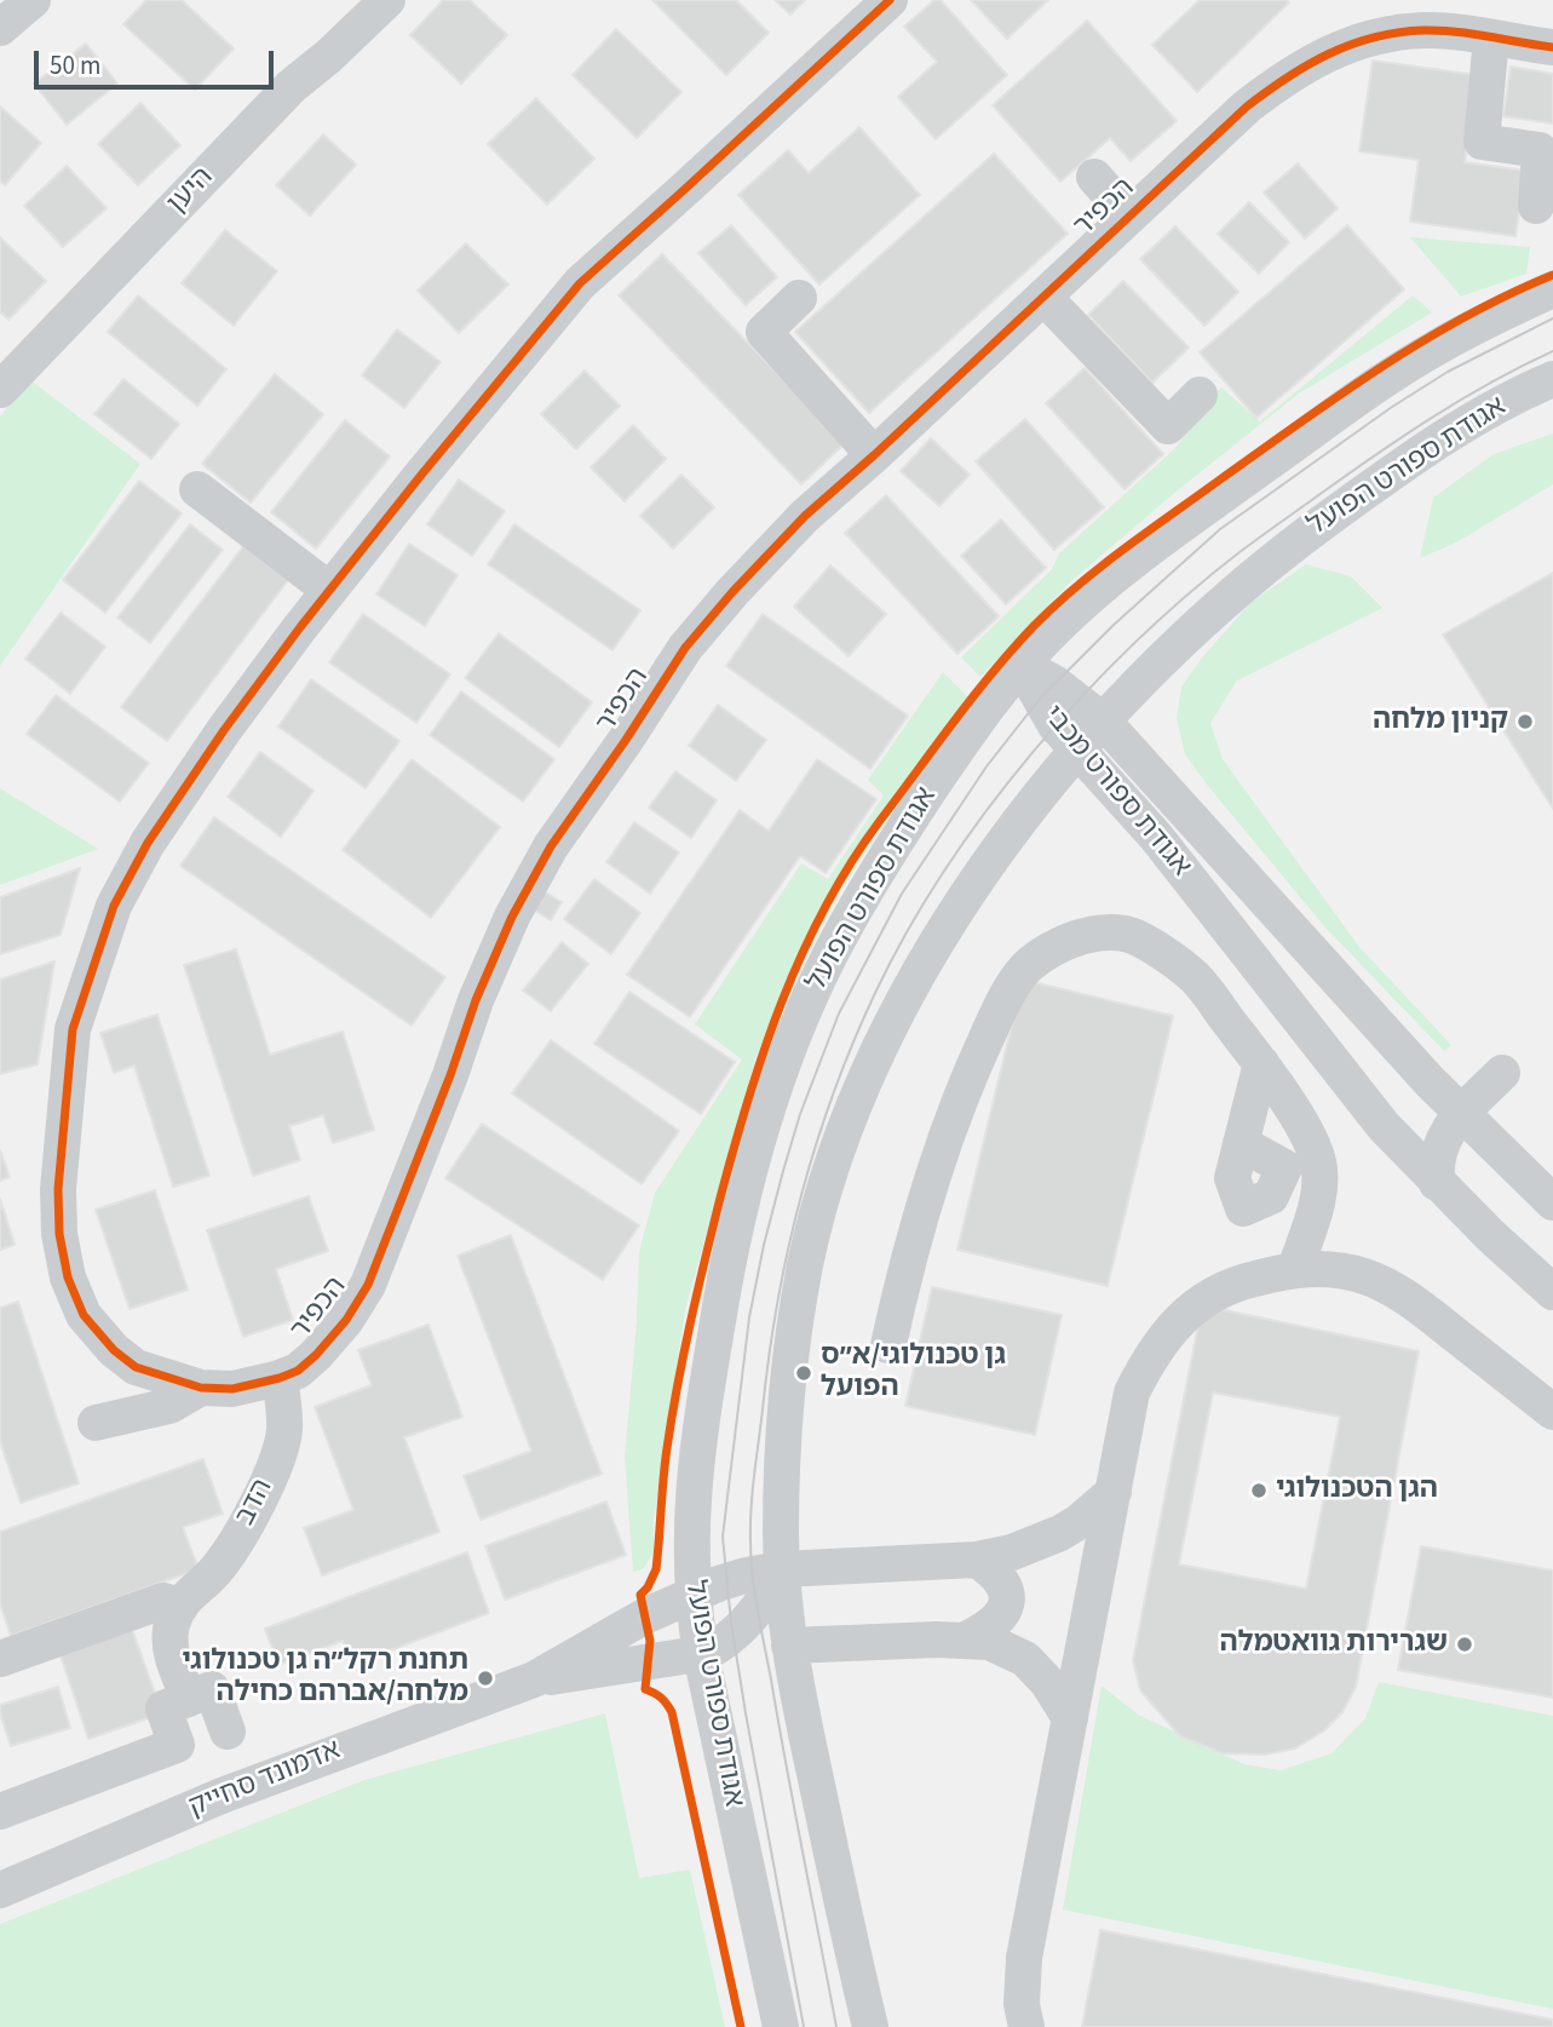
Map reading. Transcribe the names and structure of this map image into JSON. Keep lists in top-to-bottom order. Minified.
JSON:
{"streets":{"street":["היען","הכפיר","אגודת ספורט הפועל","אגודת ספורט מכבי","הדב","אדמונד סחייק"]},"crossings":[["הכפיר","הדב"],["אגודת ספורט הפועל","אגודת ספורט מכבי"],["אגודת ספורט הפועל","אדמונד סחייק"]],"places":["קניון מלחה","גן טכנולוגי/א״ס הפועל","הגן הטכנולוגי","שגרירות גוואטמלה","תחנת רקל״ה גן טכנולוגי מלחה/אברהם כחילה"],"scale_bar":"50 m"}
